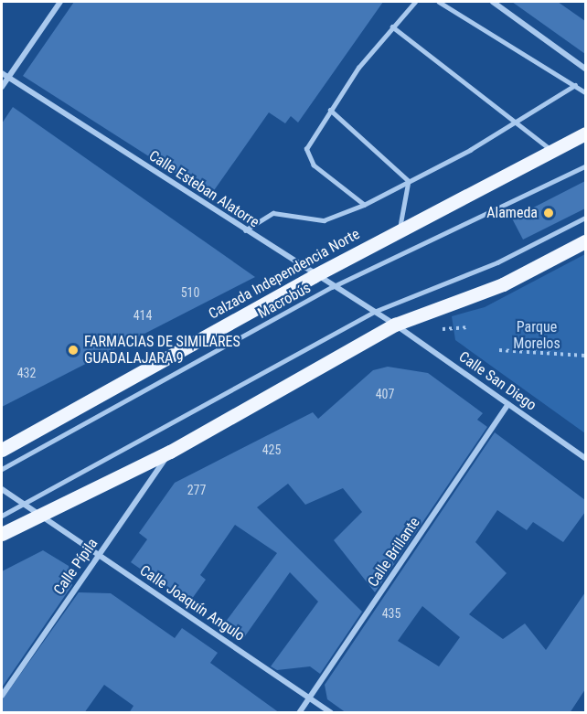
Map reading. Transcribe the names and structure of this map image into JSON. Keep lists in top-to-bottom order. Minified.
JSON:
{"streets":{"main road":["Calzada Independencia Norte"],"street":["Calle Esteban Alatorre","Calle San Diego","Calle Brillante","Calle Pípila","Calle Joaquín Angulo"],"lane":["Macrobús"]},"crossings":[["Calle Esteban Alatorre","Calzada Independencia Norte"],["Calle Esteban Alatorre","Macrobús"],["Calle Esteban Alatorre","Calle San Diego"],["Calle San Diego","Calle Brillante"],["Calle Brillante","Calle Joaquín Angulo"],["Calle Pípila","Calle Joaquín Angulo"]],"parks":["Parque Morelos"],"places":["Alameda","FARMACIAS DE SIMILARES GUADALAJARA 9"],"house_numbers":["510","414","432","407","425","277","435"]}
